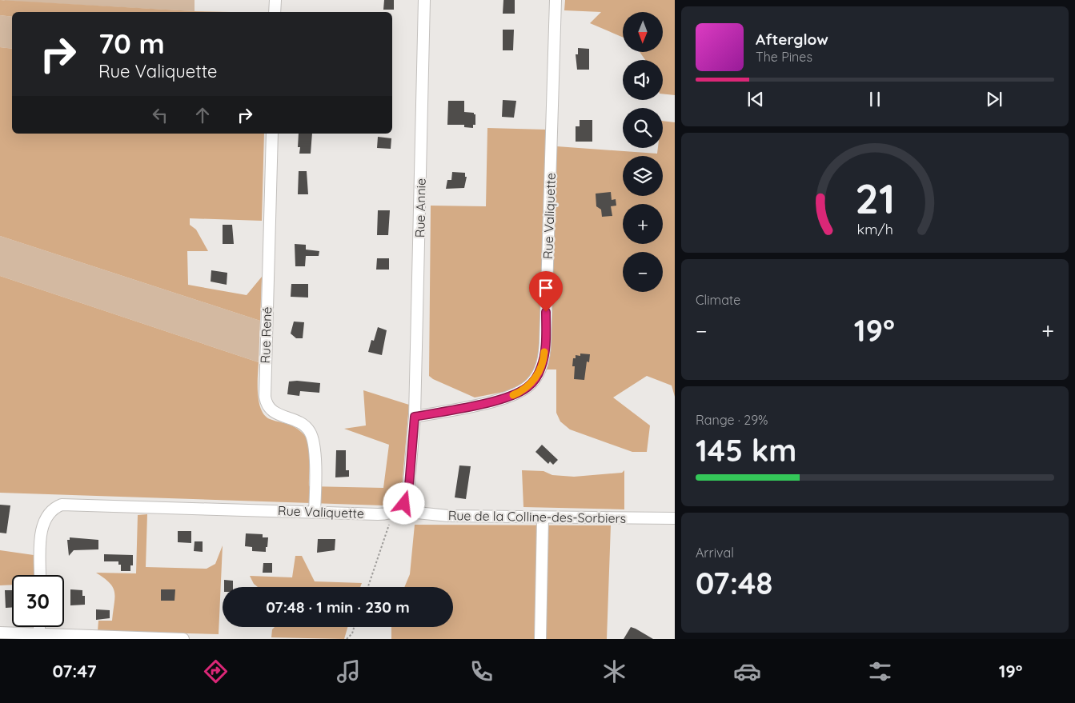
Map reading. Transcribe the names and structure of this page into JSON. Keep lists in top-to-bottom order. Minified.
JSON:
{"streets":{"street":["Rue Annie","Rue Valiquette","Rue René","Rue de la Colline-des-Sorbiers"]},"crossings":[["Rue Annie","Rue Valiquette"],["Rue Valiquette","Rue René"],["Rue Valiquette","Rue de la Colline-des-Sorbiers"]],"north":"bottom","page":{"map_buttons":["+","−"],"turn":["70 m","Rue Valiquette"],"song":["Afterglow","The Pines"],"tile":["Climate",["Range · 29%","145 km"],["Arrival","07:48"]],"heat":["−","19°","+"],"limit":"30","trip":"07:48 · 1 min · 230 m","tabs":["07:47","19°"],"gauge":["21","km/h"]}}
